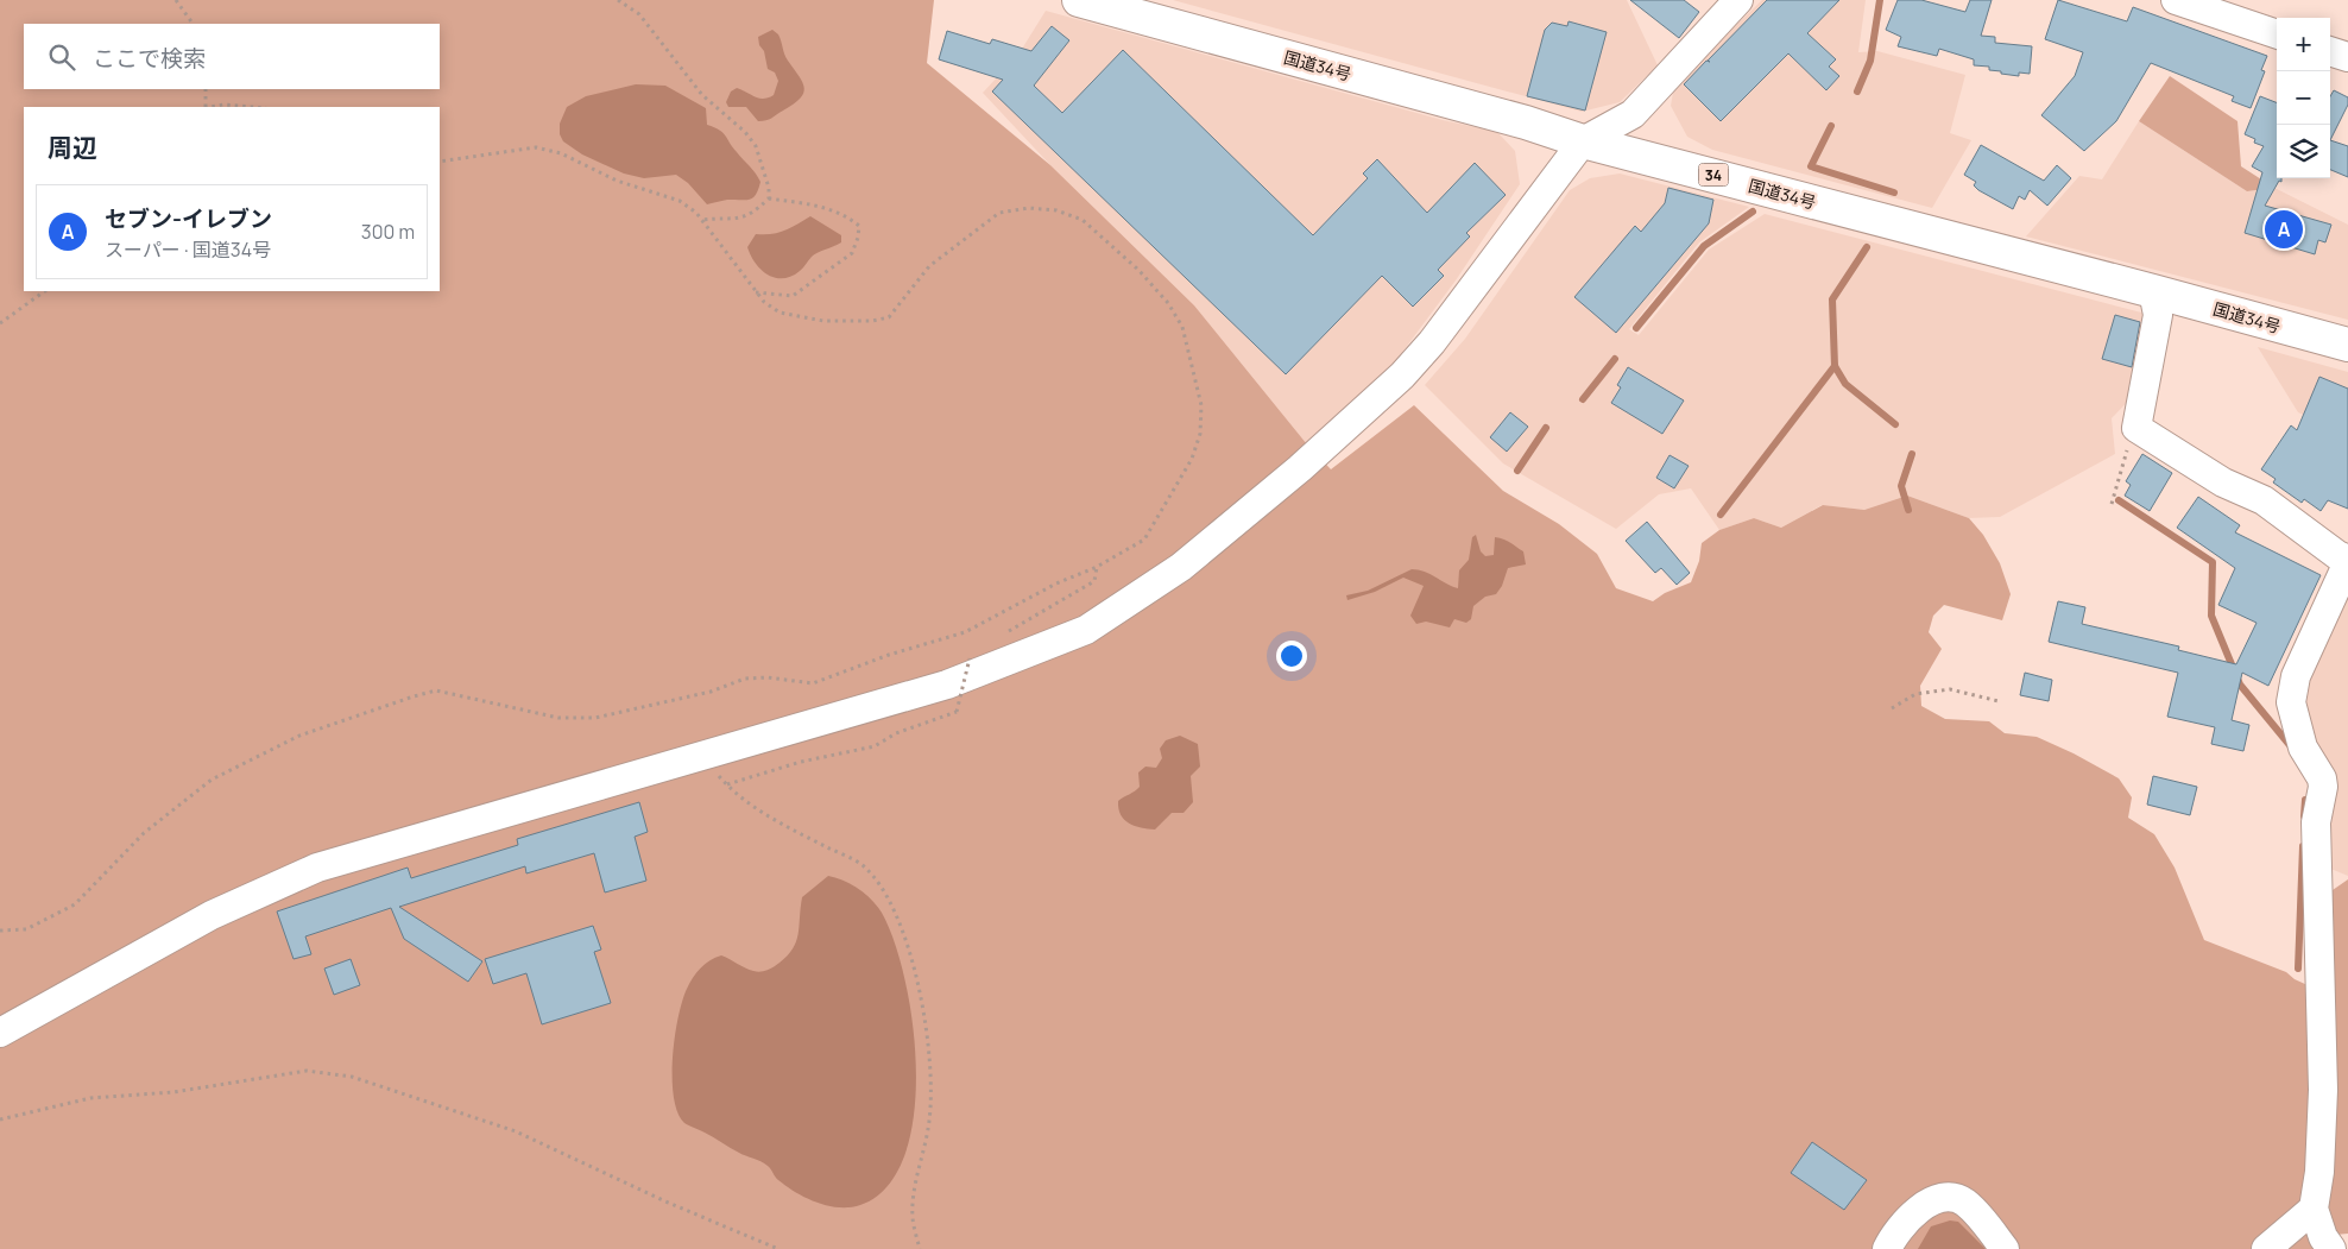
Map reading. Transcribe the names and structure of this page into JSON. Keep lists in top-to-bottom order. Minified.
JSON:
{"streets":{"highway":["国道34号","34"]},"page":{"map_buttons":["+","−"],"search":"ここで検索","heading":"周辺","list":[{"mark":"A","name":"セブン-イレブン","note":"スーパー · 国道34号","value":"300 m"}],"pins":"A"}}
